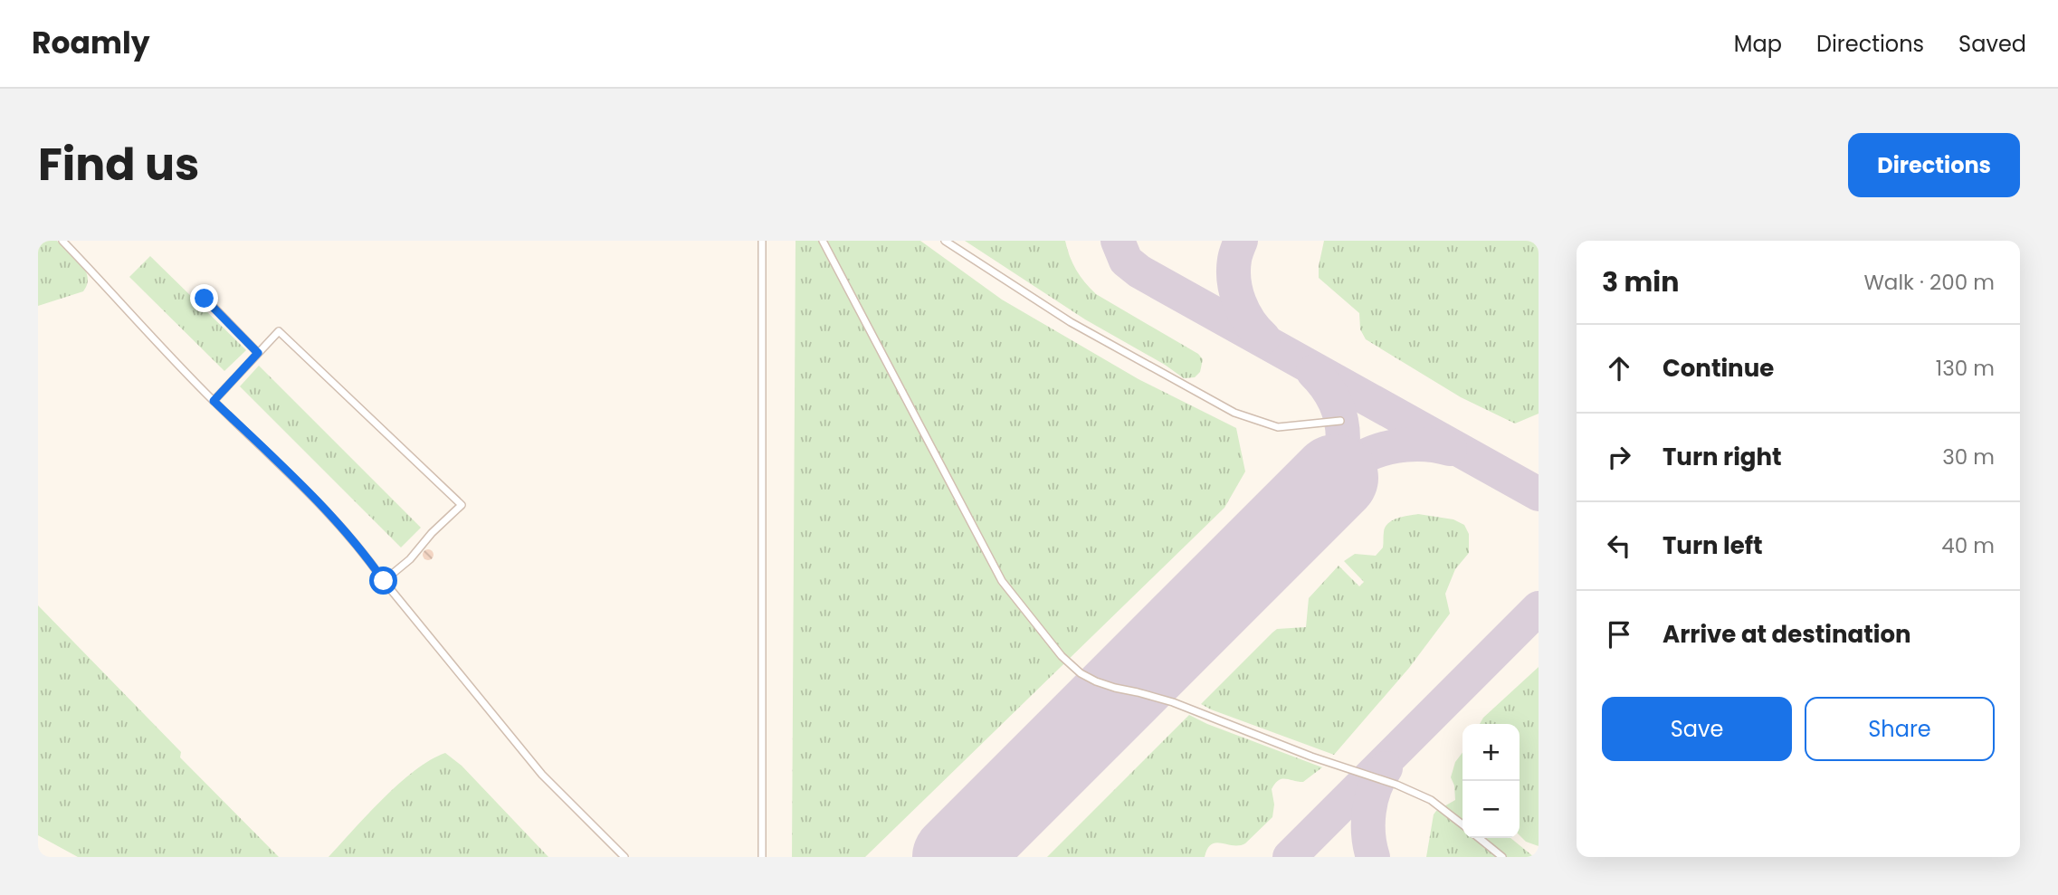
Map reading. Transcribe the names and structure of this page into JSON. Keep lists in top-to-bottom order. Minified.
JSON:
{"page":{"header":"Roamly","nav":["Map","Directions","Saved"],"title":"Find us","buttons":["Directions",["Save","Share"]],"heading":["3 min","Walk · 200 m"],"list":[["Continue","130 m"],["Turn right","30 m"],["Turn left","40 m"],"Arrive at destination"],"map_buttons":["+","−"]}}
